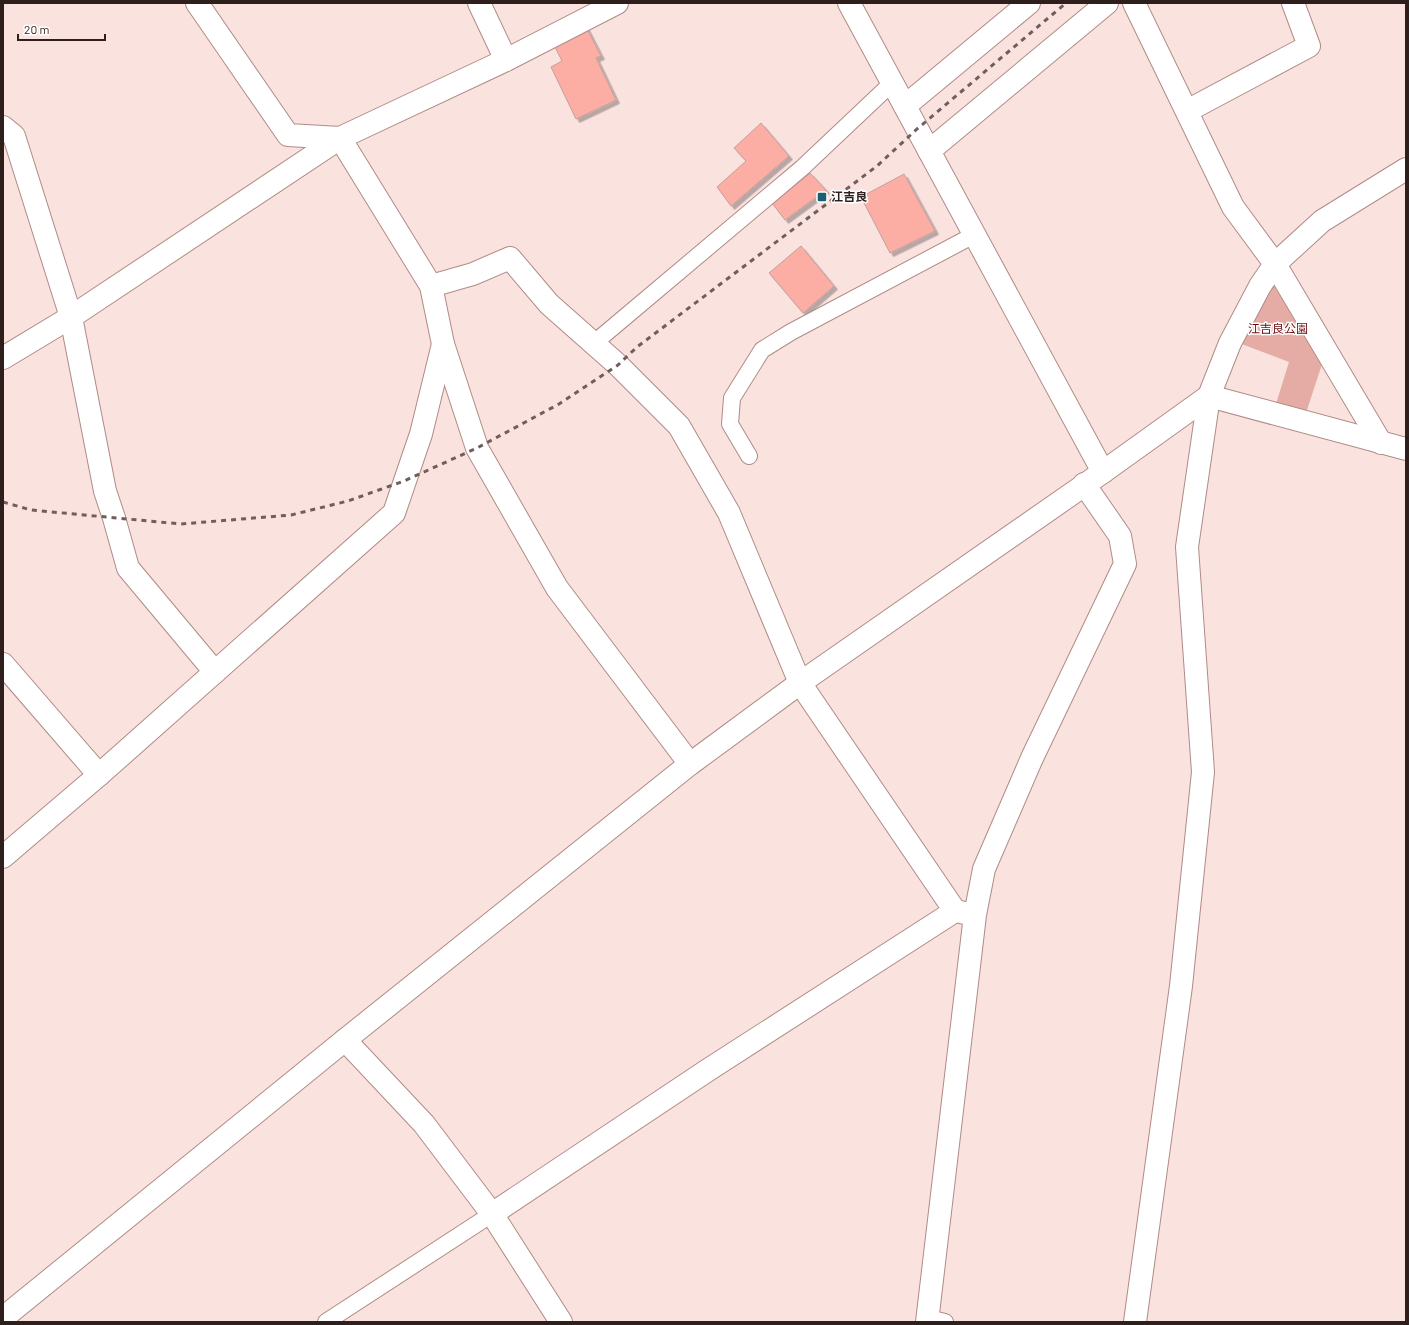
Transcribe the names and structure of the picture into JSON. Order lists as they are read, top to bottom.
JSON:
{
  "parks": ["江吉良公園"],
  "places": {
    "transit": ["江吉良"]
  },
  "scale_bar": "20 m"
}
